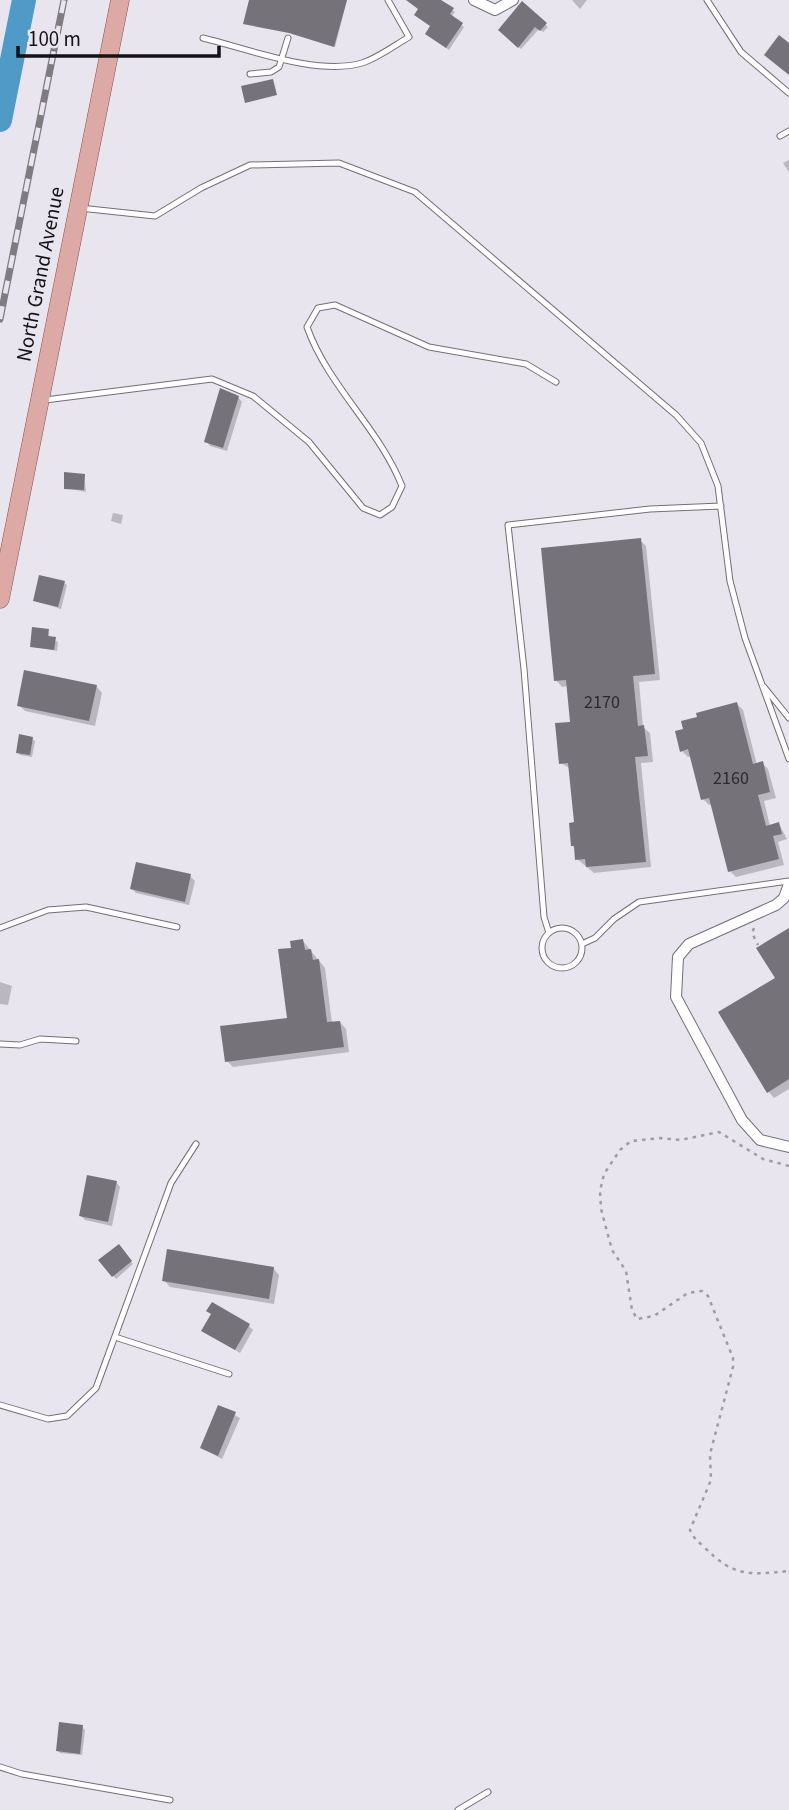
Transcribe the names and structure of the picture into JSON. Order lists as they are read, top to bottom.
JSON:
{
  "streets": {
    "main road": ["North Grand Avenue"]
  },
  "house_numbers": ["2170", "2160"],
  "scale_bar": "100 m"
}
